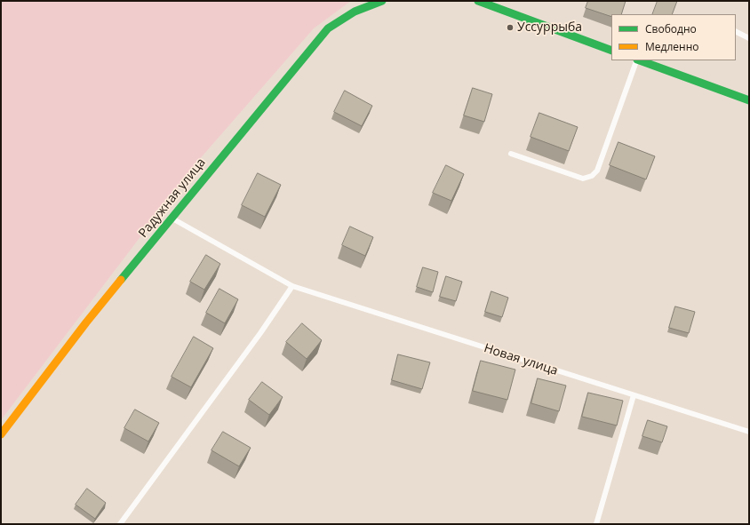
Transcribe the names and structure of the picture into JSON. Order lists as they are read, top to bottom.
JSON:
{
  "streets": {
    "main road": ["Радужная улица"],
    "lane": ["Новая улица"]
  },
  "crossings": [
    ["Радужная улица", "Новая улица"]
  ],
  "places": ["Уссуррыба"],
  "legend": ["Свободно", "Медленно"]
}
